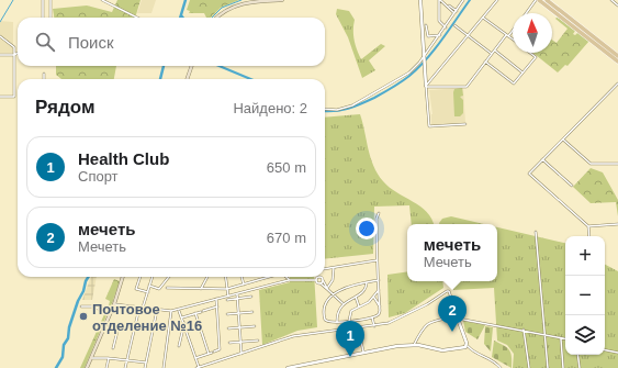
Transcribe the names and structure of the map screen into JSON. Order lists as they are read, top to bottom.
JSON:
{
  "places": ["Почтовое отделение №16"],
  "north": "top",
  "page": {
    "search": "Поиск",
    "heading": ["Рядом", "Найдено: 2"],
    "list": [
      {
        "mark": "1",
        "name": "Health Club",
        "note": "Спорт",
        "value": "650 m"
      },
      {
        "mark": "2",
        "name": "мечеть",
        "note": "Мечеть",
        "value": "670 m"
      }
    ],
    "popup": ["мечеть", "Мечеть"],
    "map_buttons": ["+", "−"],
    "pins": ["2", "1"]
  }
}
